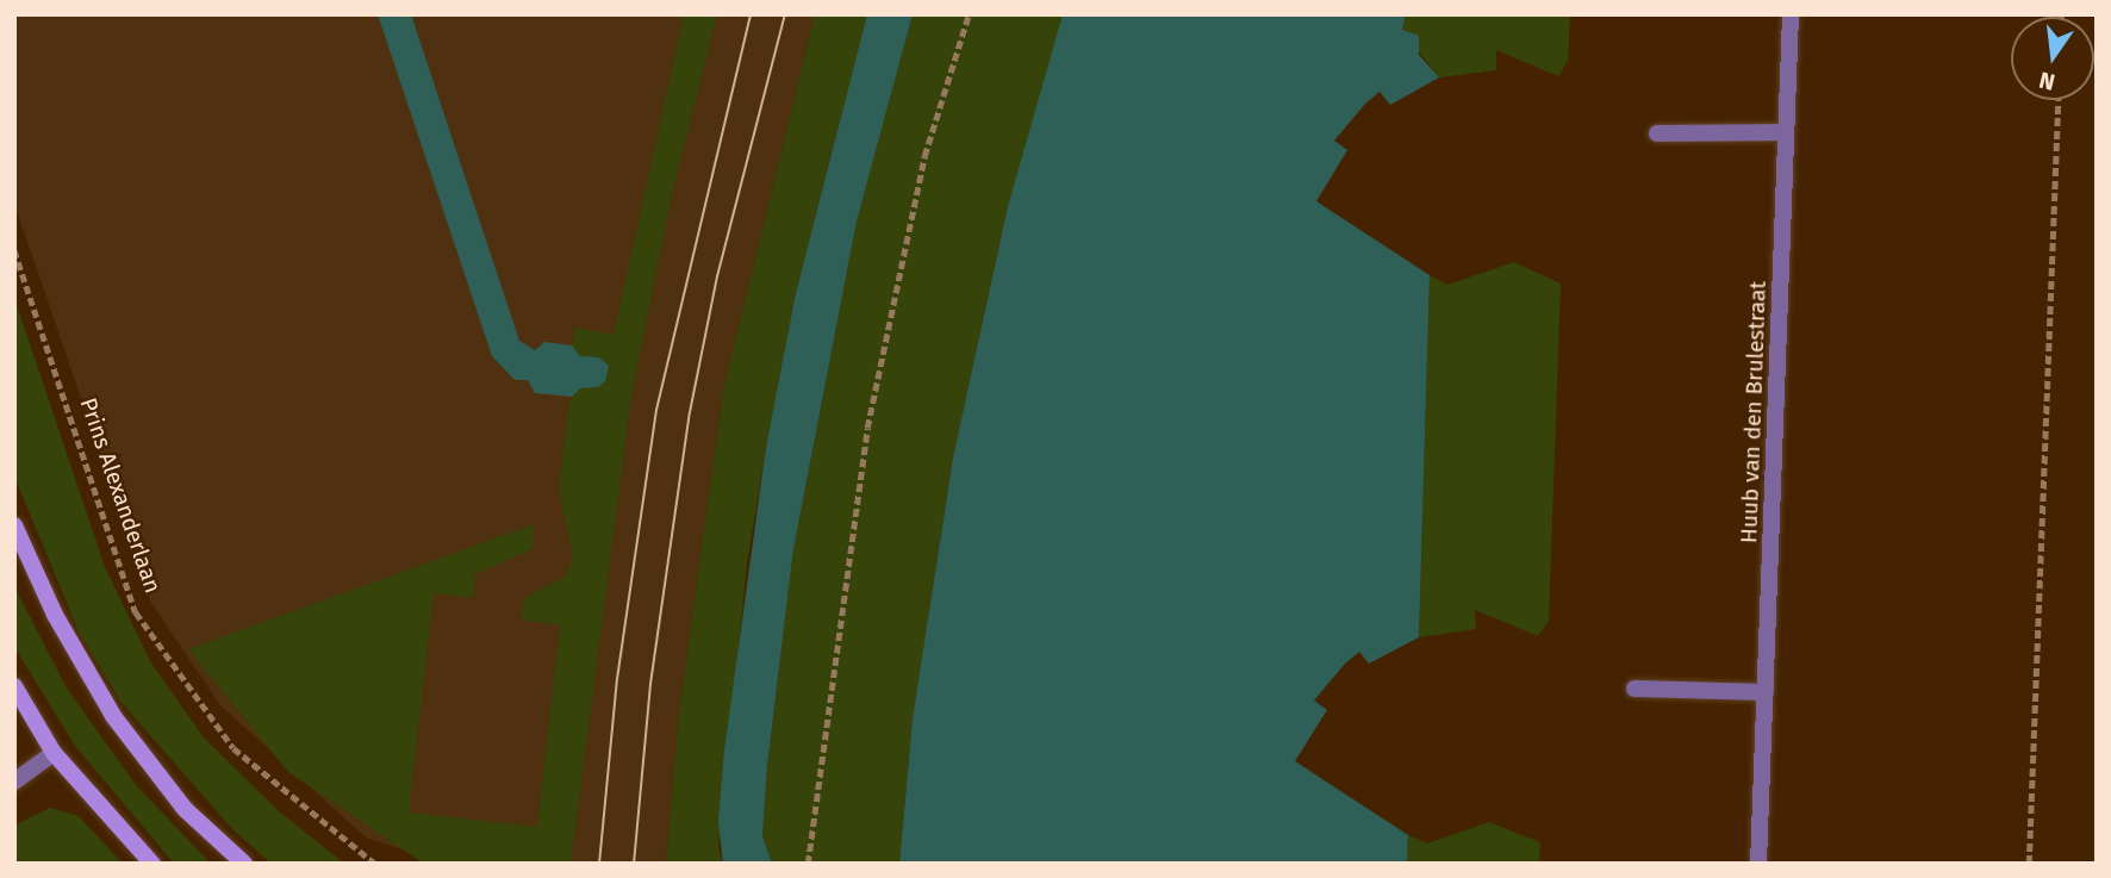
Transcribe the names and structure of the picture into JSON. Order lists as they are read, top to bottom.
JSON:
{
  "streets": {
    "street": ["Huub van den Brulestraat"],
    "path": ["Prins Alexanderlaan"]
  },
  "north": "bottom"
}
